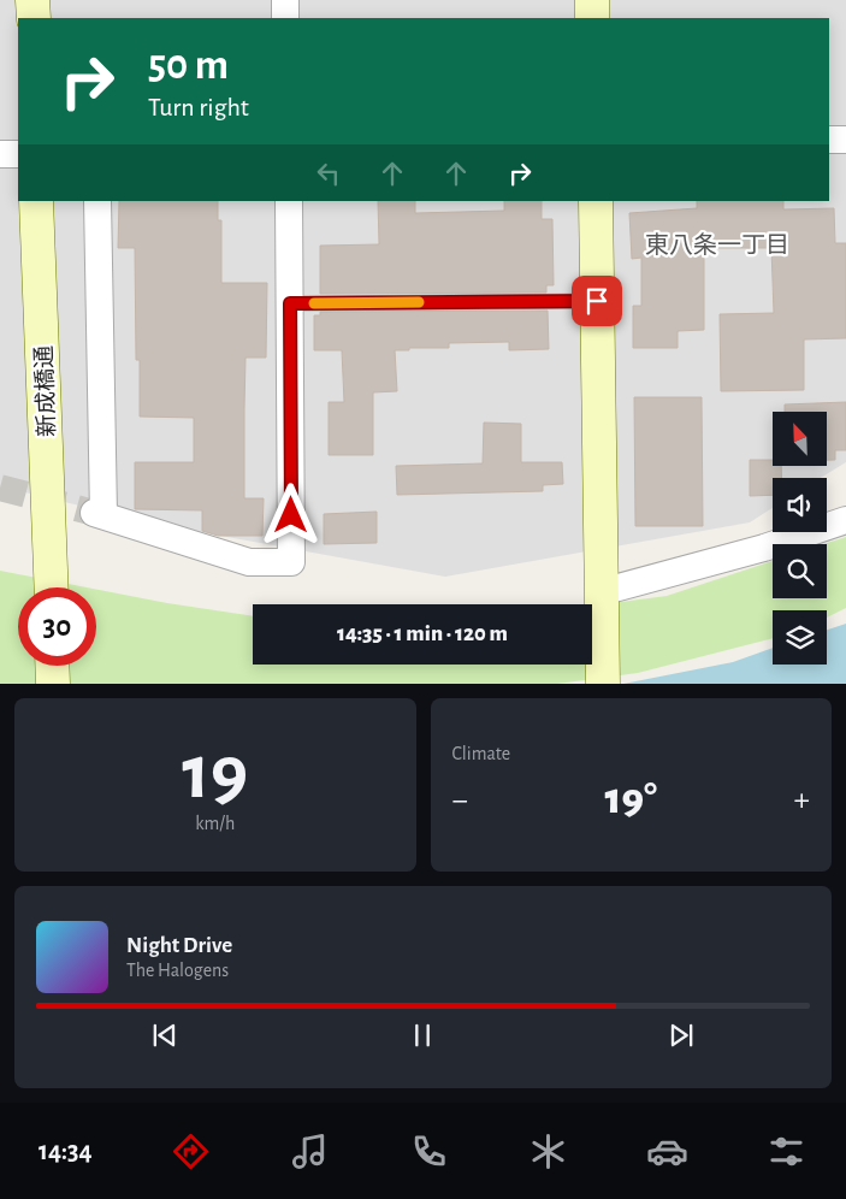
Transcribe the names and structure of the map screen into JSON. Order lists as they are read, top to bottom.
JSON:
{
  "streets": {
    "street": ["新成橋通"]
  },
  "districts": ["東八条一丁目"],
  "north": "top left",
  "page": {
    "turn": ["50 m", "Turn right"],
    "limit": "30",
    "trip": "14:35 · 1 min · 120 m",
    "tile": [
      ["19", "km/h"],
      "Climate"
    ],
    "heat": ["−", "19°", "+"],
    "song": ["Night Drive", "The Halogens"],
    "tabs": "14:34"
  }
}
